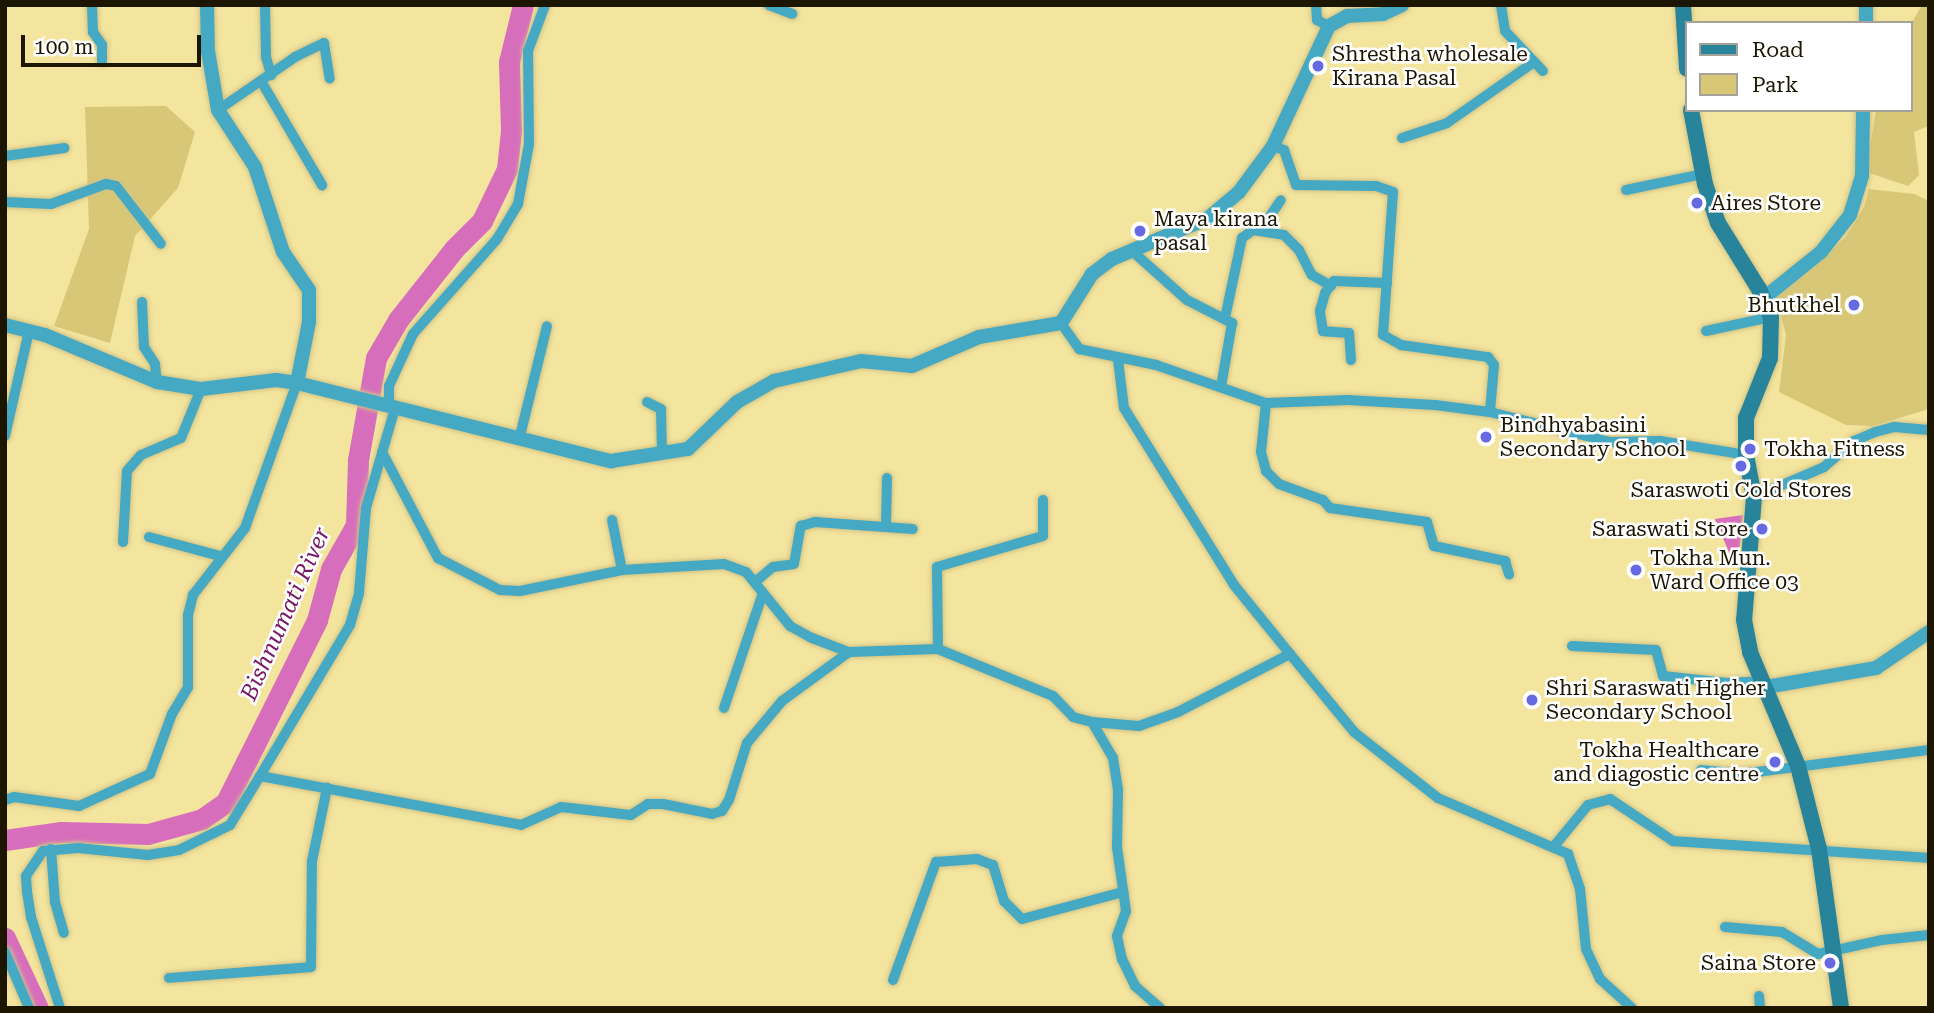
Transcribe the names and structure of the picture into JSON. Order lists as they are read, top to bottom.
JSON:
{
  "water": ["Bishnumati River"],
  "places": [
    "Shrestha wholesale Kirana Pasal",
    "Aires Store",
    "Maya kirana pasal",
    "Bhutkhel",
    "Bindhyabasini Secondary School",
    "Tokha Fitness",
    "Saraswoti Cold Stores",
    "Saraswati Store",
    "Tokha Mun. Ward Office 03",
    "Shri Saraswati Higher Secondary School",
    "Tokha Healthcare and diagostic centre",
    "Saina Store"
  ],
  "legend": ["Road", "Park"],
  "scale_bar": "100 m"
}
